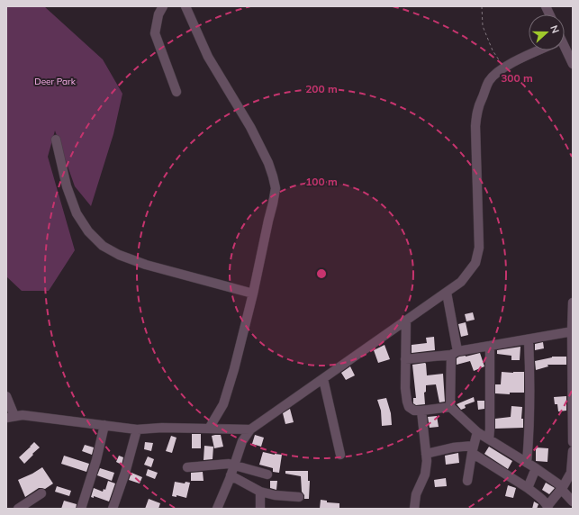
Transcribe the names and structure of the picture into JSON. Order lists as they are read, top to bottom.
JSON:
{
  "parks": ["Deer Park"],
  "north": "right",
  "rings": ["300 m", "200 m", "100 m"]
}
